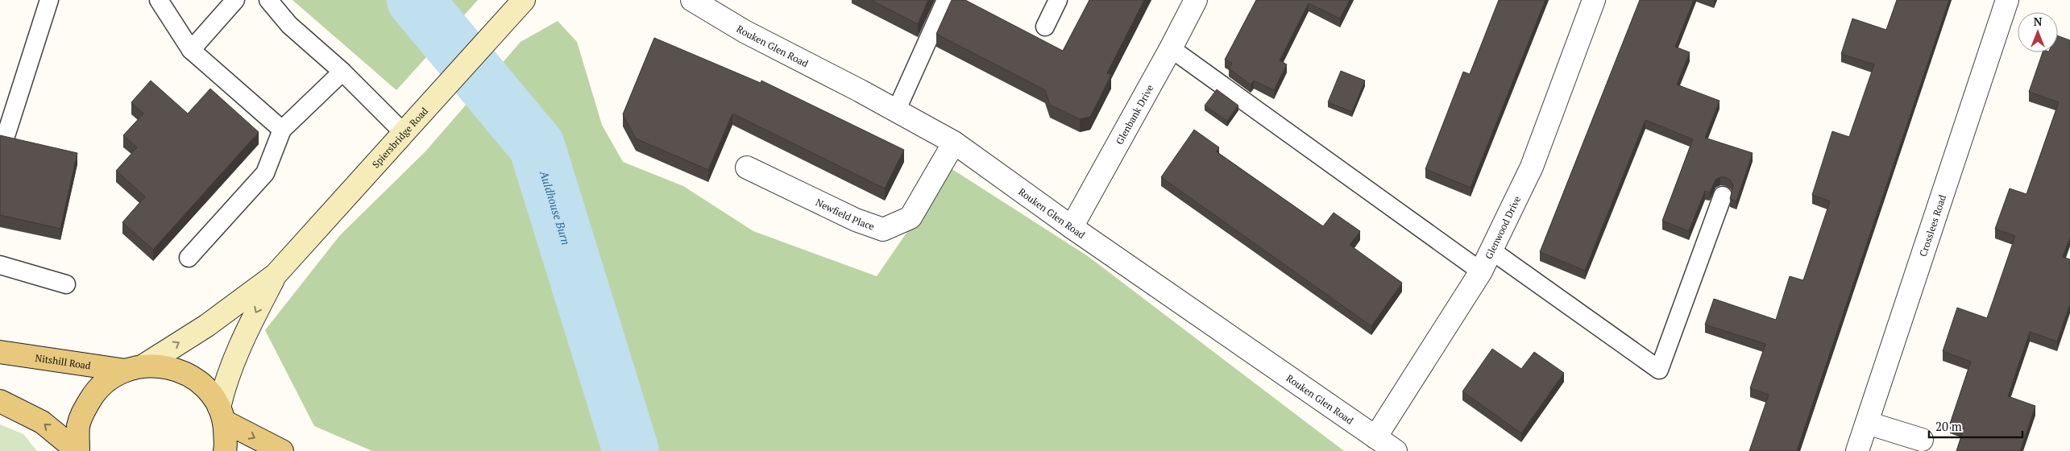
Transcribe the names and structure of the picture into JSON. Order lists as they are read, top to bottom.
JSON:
{
  "streets": {
    "main road": ["Spiersbridge Road", "Nitshill Road"],
    "street": [
      "Rouken Glen Road",
      "Glenbank Drive",
      "Newfield Place",
      "Crosslees Road",
      "Glenwood Drive"
    ]
  },
  "crossings": [
    ["Rouken Glen Road", "Glenbank Drive"],
    ["Rouken Glen Road", "Newfield Place"],
    ["Rouken Glen Road", "Glenwood Drive"],
    ["Spiersbridge Road", "Nitshill Road"]
  ],
  "water": ["Auldhouse Burn"],
  "scale_bar": "20 m",
  "north": "top"
}
